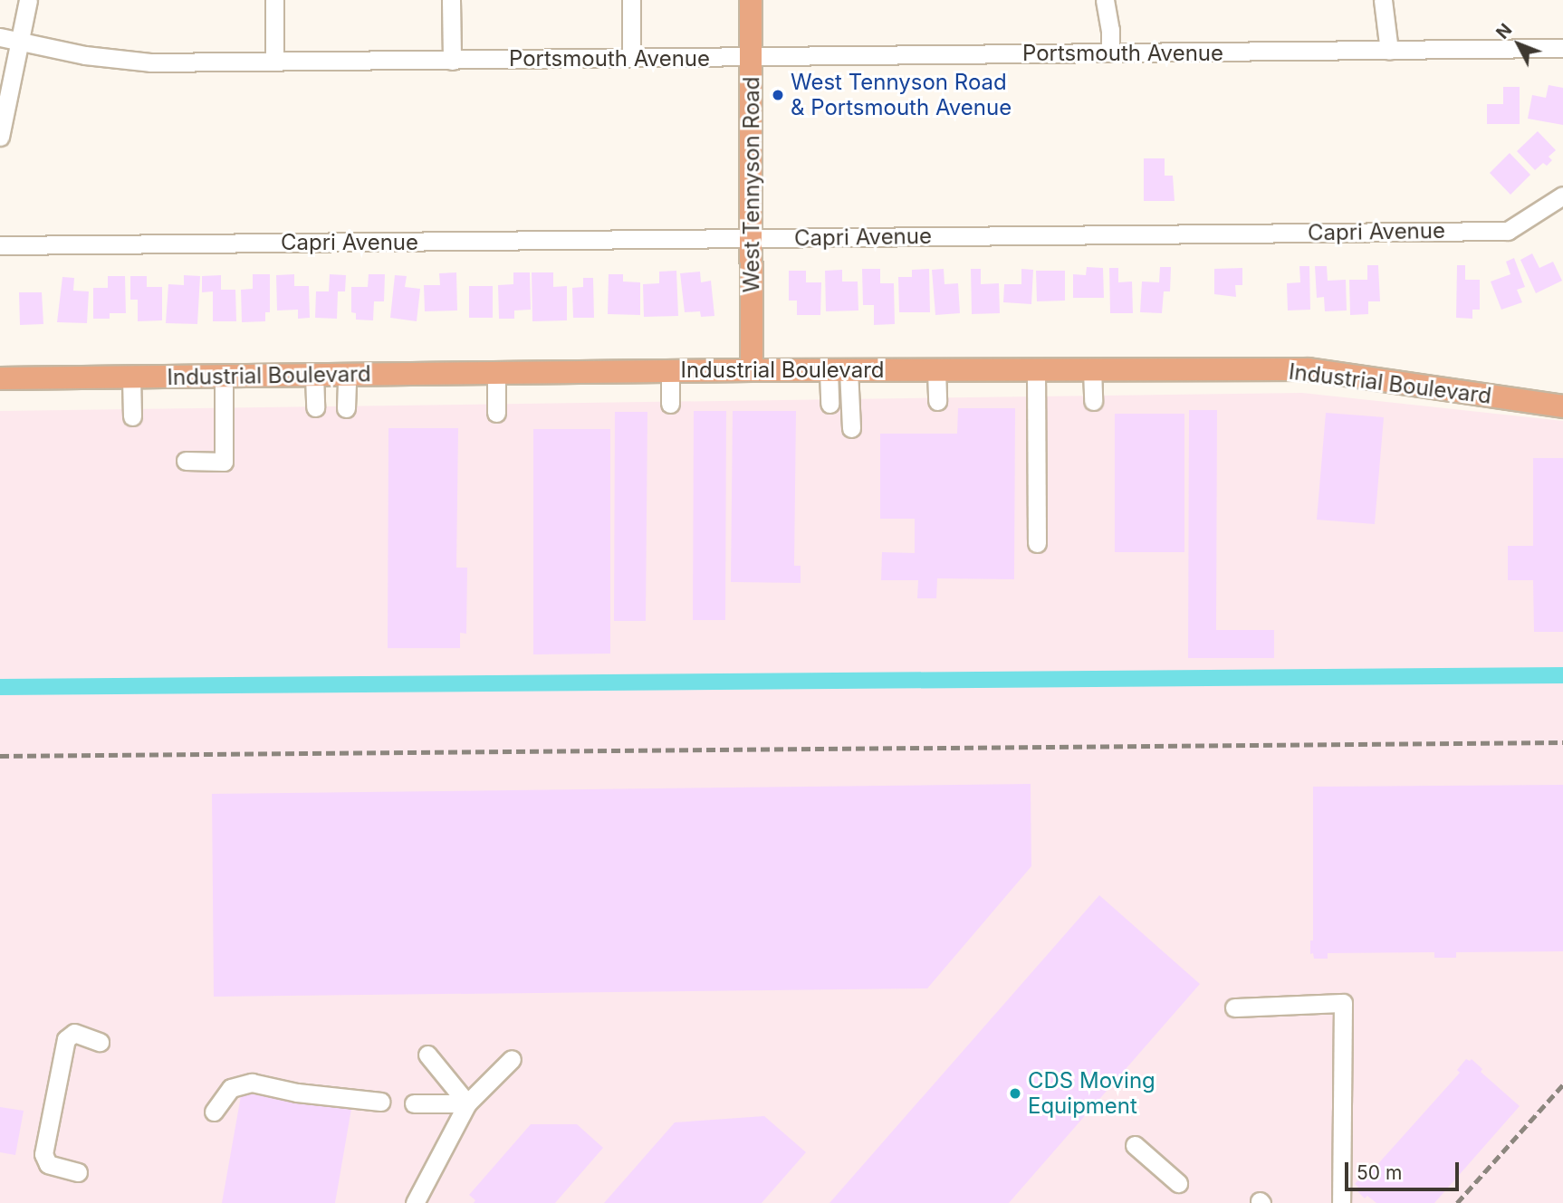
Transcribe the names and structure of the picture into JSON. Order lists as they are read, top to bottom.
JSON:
{
  "streets": {
    "main road": ["West Tennyson Road", "Industrial Boulevard"],
    "street": ["Portsmouth Avenue", "Capri Avenue"]
  },
  "crossings": [
    ["Portsmouth Avenue", "West Tennyson Road"],
    ["West Tennyson Road", "Capri Avenue"],
    ["West Tennyson Road", "Industrial Boulevard"]
  ],
  "places": ["West Tennyson Road & Portsmouth Avenue", "CDS Moving Equipment"],
  "scale_bar": "50 m",
  "north": "top left"
}
